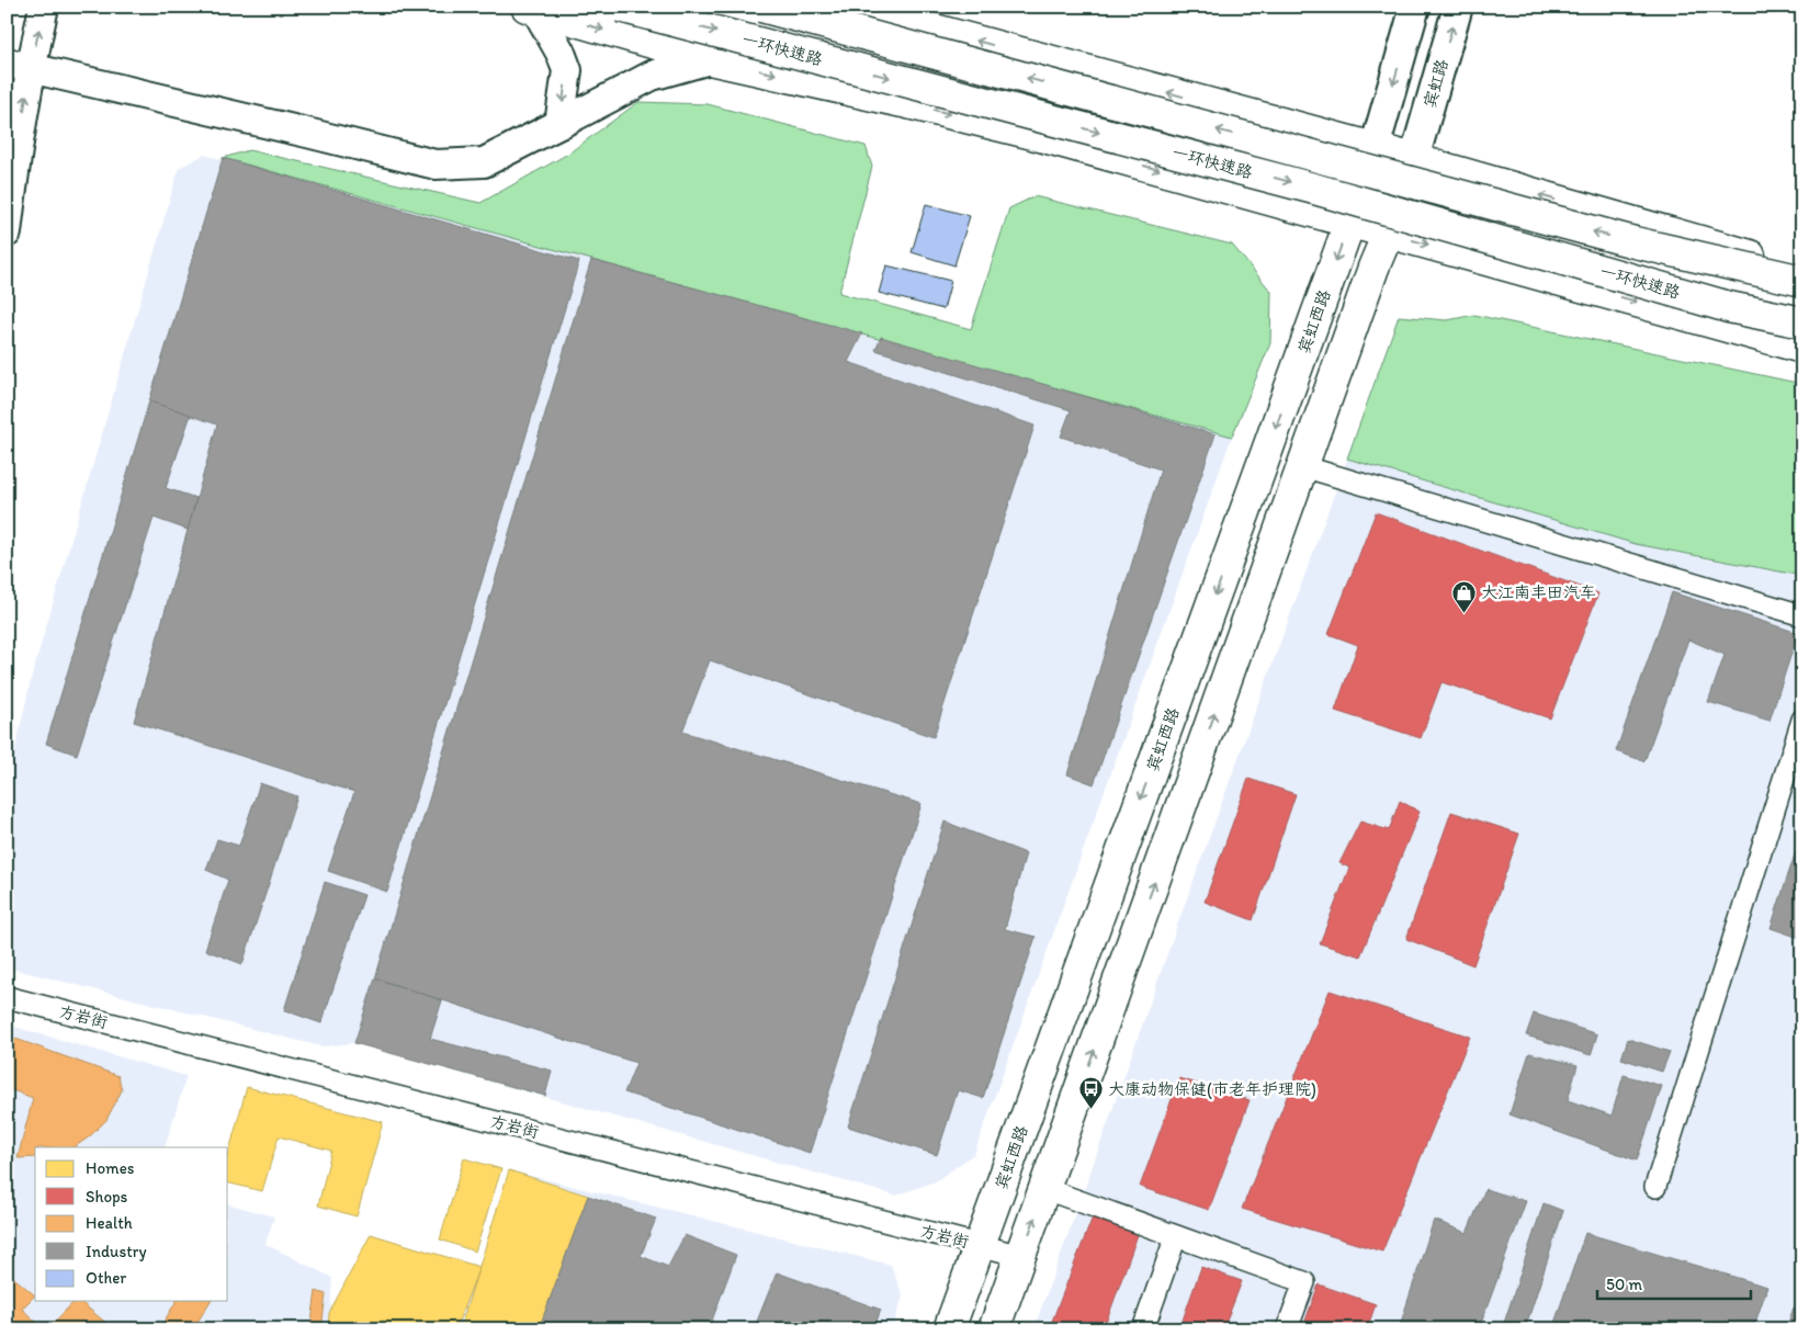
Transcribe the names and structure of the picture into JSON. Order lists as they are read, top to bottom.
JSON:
{
  "streets": {
    "main road": ["一环快速路", "宾虹路", "宾虹西路"],
    "street": ["方岩街"]
  },
  "crossings": [
    ["宾虹西路", "方岩街"]
  ],
  "places": {
    "shop": ["大江南丰田汽车"],
    "bus stop": ["大康动物保健(市老年护理院)"]
  },
  "legend": [
    "Homes",
    "Shops",
    "Health",
    "Industry",
    "Other"
  ],
  "scale_bar": "50 m"
}
